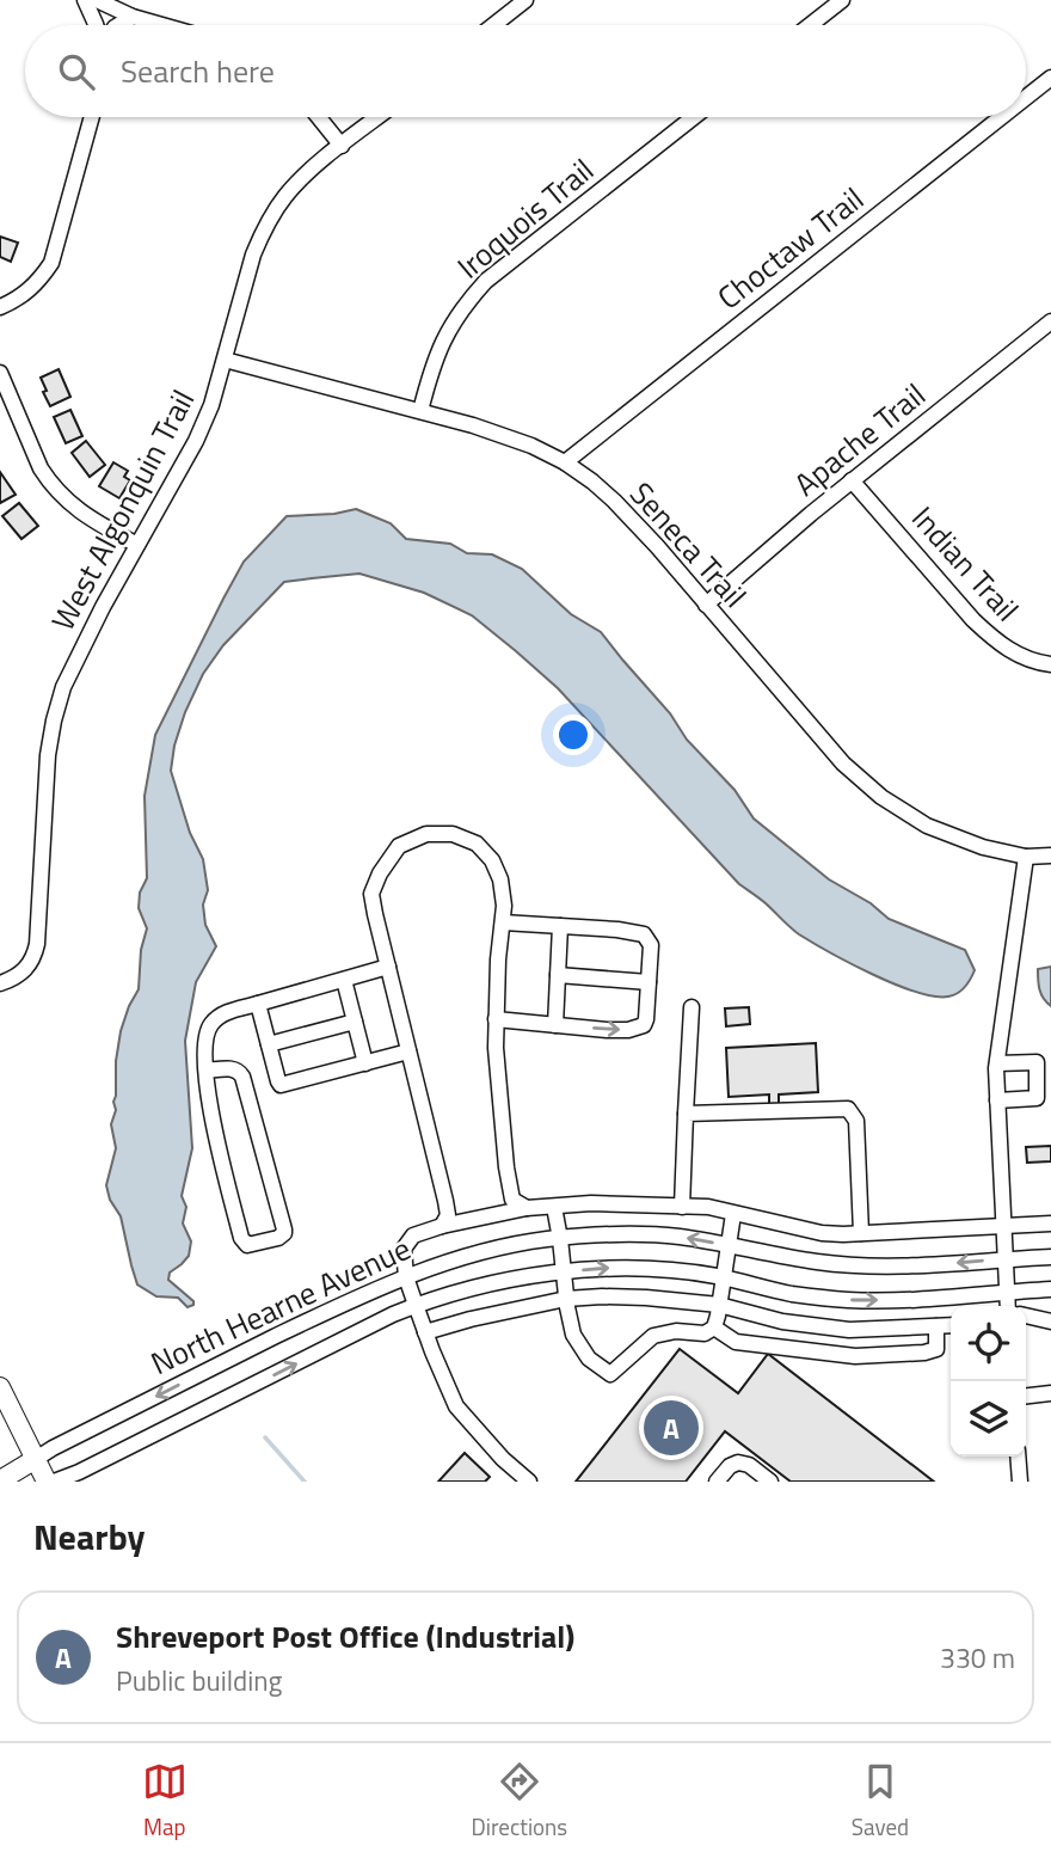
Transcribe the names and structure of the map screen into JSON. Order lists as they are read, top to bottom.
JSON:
{
  "streets": {
    "main road": ["North Hearne Avenue"],
    "street": [
      "Iroquois Trail",
      "Choctaw Trail",
      "Apache Trail",
      "West Algonquin Trail",
      "Seneca Trail",
      "Indian Trail"
    ]
  },
  "crossings": [
    ["Iroquois Trail", "Seneca Trail"],
    ["Choctaw Trail", "Seneca Trail"],
    ["Apache Trail", "Seneca Trail"],
    ["Apache Trail", "Indian Trail"],
    ["West Algonquin Trail", "Seneca Trail"]
  ],
  "page": {
    "search": "Search here",
    "pins": "A",
    "heading": "Nearby",
    "list": [
      {
        "mark": "A",
        "name": "Shreveport Post Office (Industrial)",
        "note": "Public building",
        "value": "330 m"
      }
    ],
    "nav": ["Map", "Directions", "Saved"]
  }
}
